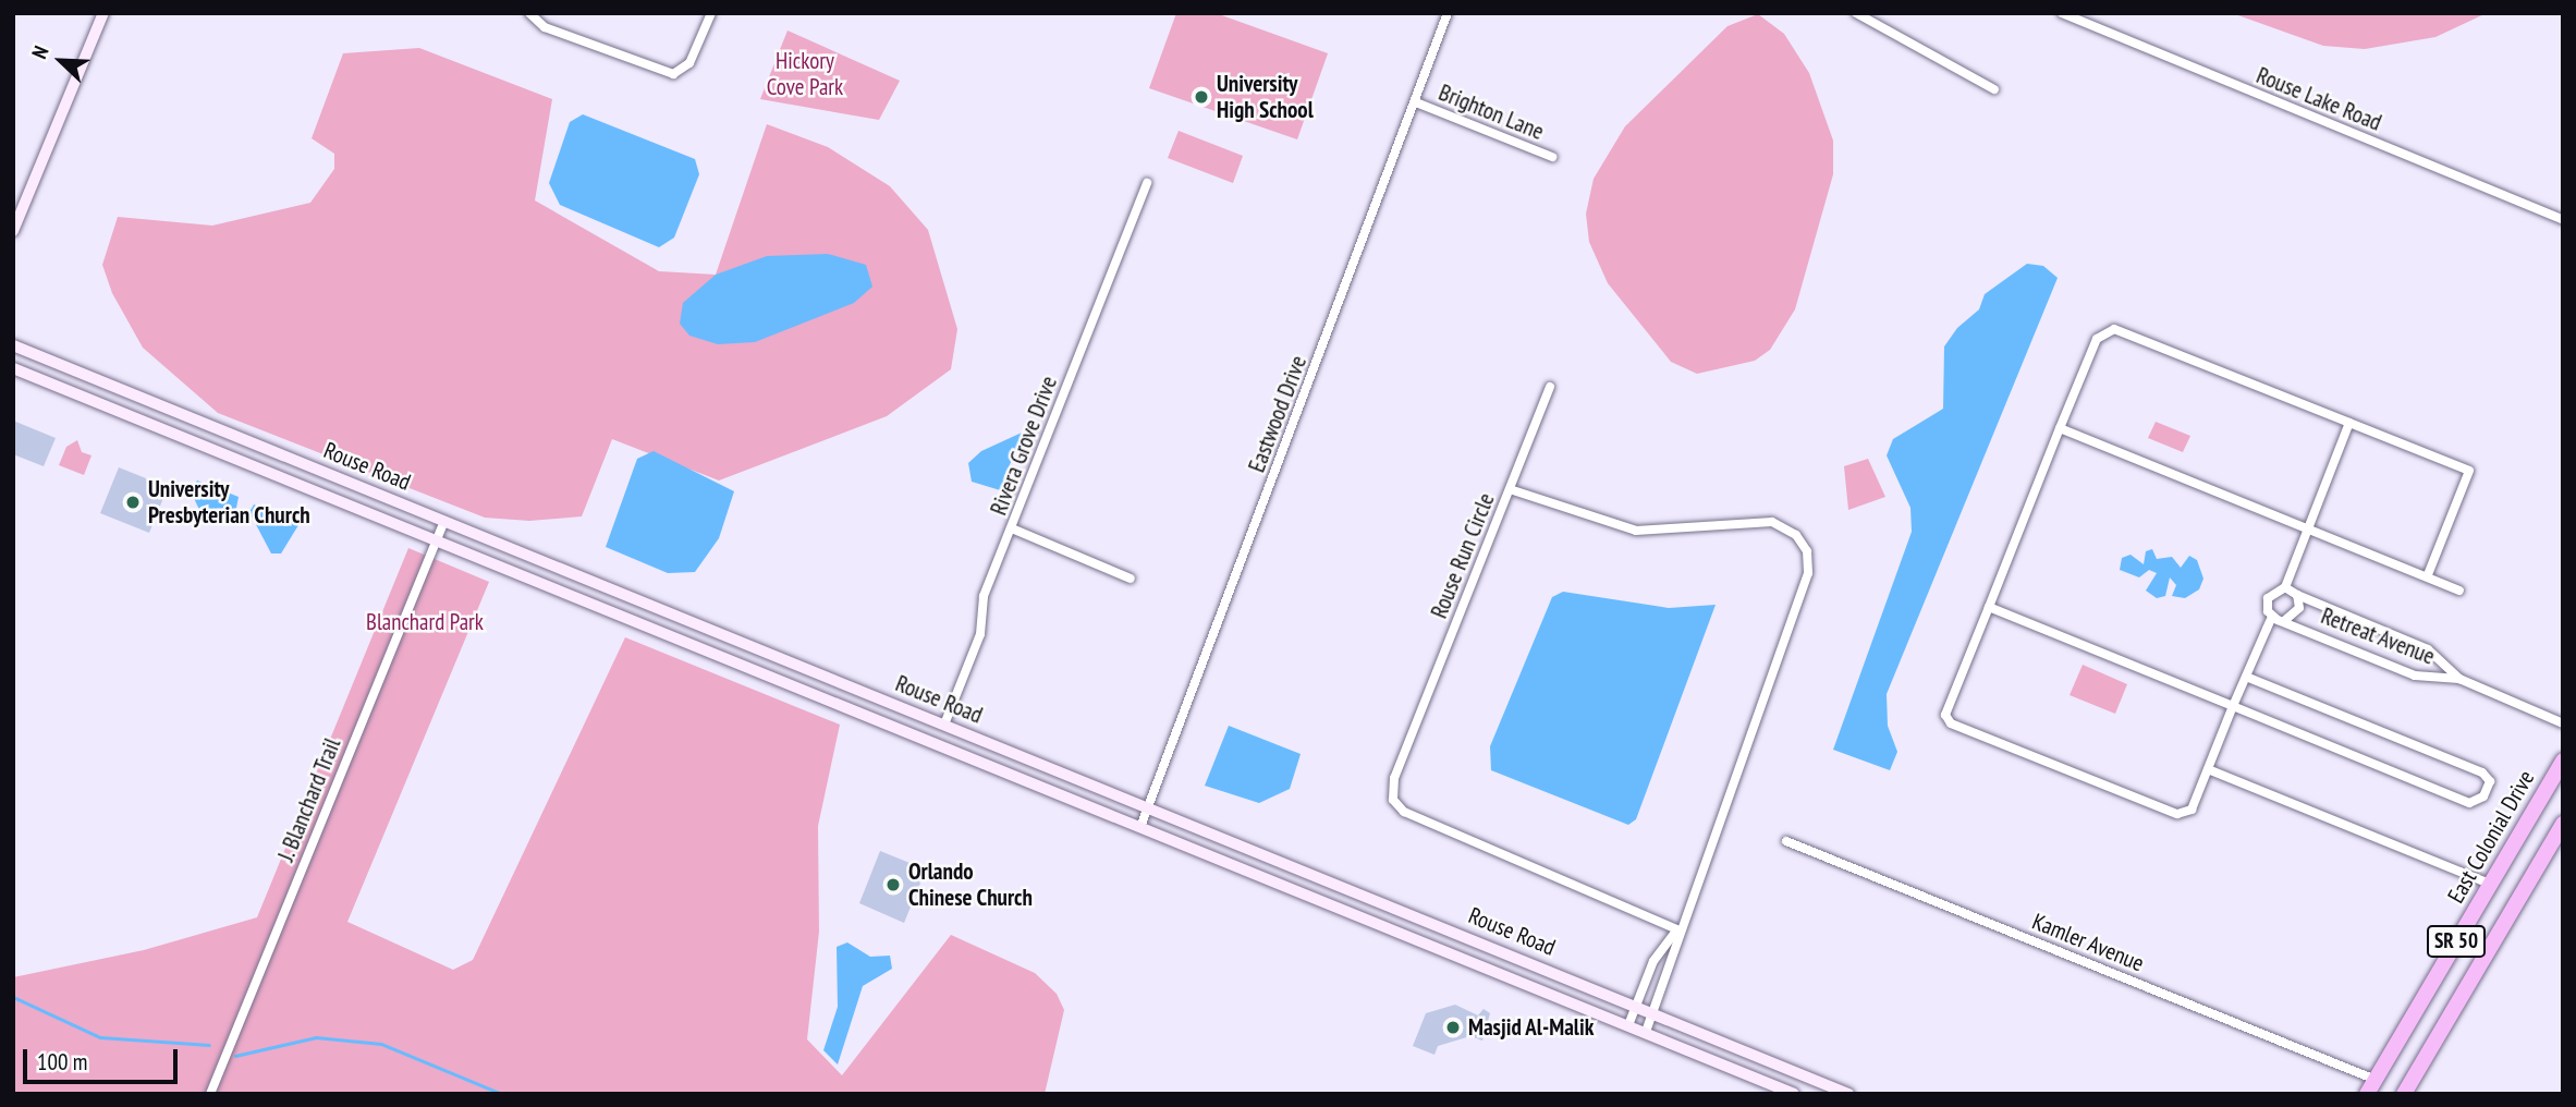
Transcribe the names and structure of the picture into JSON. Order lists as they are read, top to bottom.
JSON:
{
  "streets": {
    "highway": ["East Colonial Drive", "SR 50"],
    "street": [
      "Rouse Lake Road",
      "Brighton Lane",
      "Eastwood Drive",
      "Rivera Grove Drive",
      "Rouse Road",
      "Rouse Run Circle",
      "Retreat Avenue",
      "J. Blanchard Trail",
      "Kamler Avenue"
    ]
  },
  "crossings": [
    ["Brighton Lane", "Eastwood Drive"],
    ["Eastwood Drive", "Rouse Road"],
    ["Rivera Grove Drive", "Rouse Road"],
    ["Rouse Road", "Rouse Run Circle"],
    ["Rouse Road", "J. Blanchard Trail"],
    ["East Colonial Drive", "Kamler Avenue"]
  ],
  "parks": ["Hickory Cove Park", "Blanchard Park"],
  "places": [
    "University High School",
    "University Presbyterian Church",
    "Orlando Chinese Church",
    "Masjid Al-Malik"
  ],
  "scale_bar": "100 m",
  "north": "top left"
}
